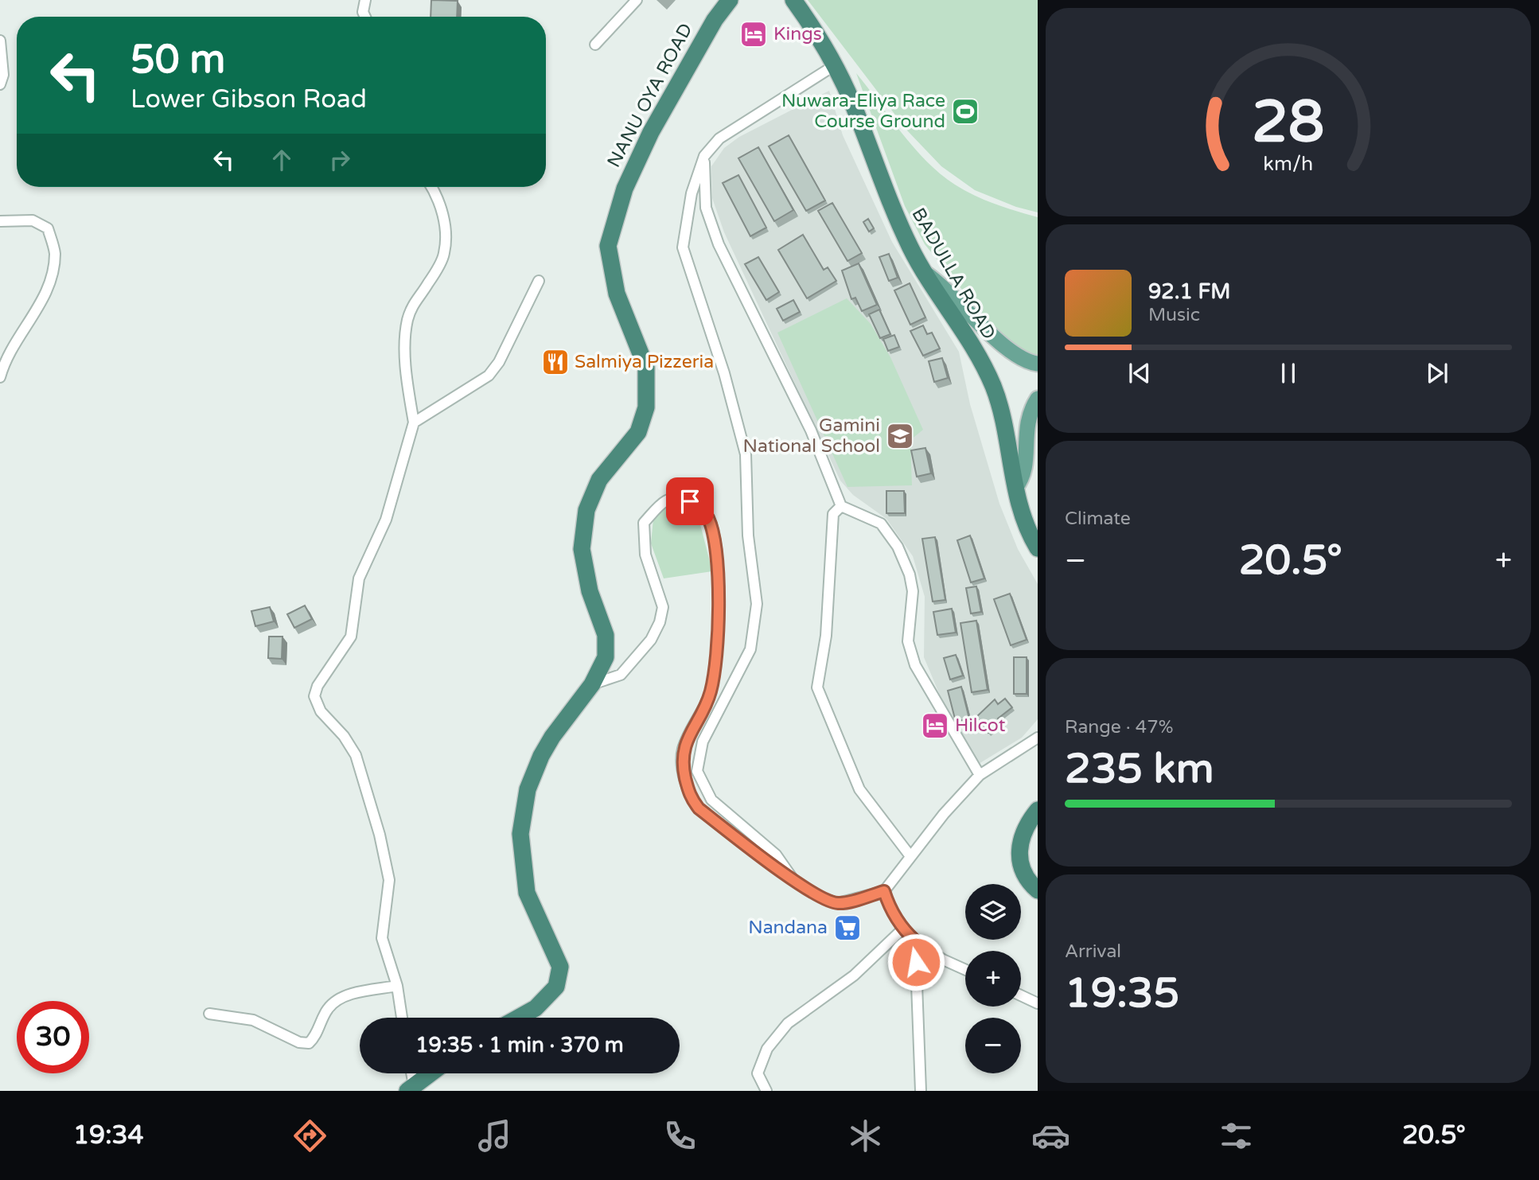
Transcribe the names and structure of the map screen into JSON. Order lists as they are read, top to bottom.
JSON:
{
  "streets": {
    "highway": ["NANU OYA ROAD", "BADULLA ROAD"]
  },
  "places": {
    "hotel": ["Kings", "Hilcot"],
    "sports": ["Nuwara-Eliya Race Course Ground"],
    "restaurant": ["Salmiya Pizzeria"],
    "school or university": ["Gamini National School"],
    "supermarket": ["Nandana"]
  },
  "page": {
    "turn": ["50 m", "Lower Gibson Road"],
    "song": ["92.1 FM", "Music"],
    "tile": [
      "Climate",
      ["Range · 47%", "235 km"],
      ["Arrival", "19:35"]
    ],
    "heat": ["−", "20.5°", "+"],
    "map_buttons": ["+", "−"],
    "limit": "30",
    "trip": "19:35 · 1 min · 370 m",
    "tabs": ["19:34", "20.5°"],
    "gauge": ["28", "km/h"]
  }
}
